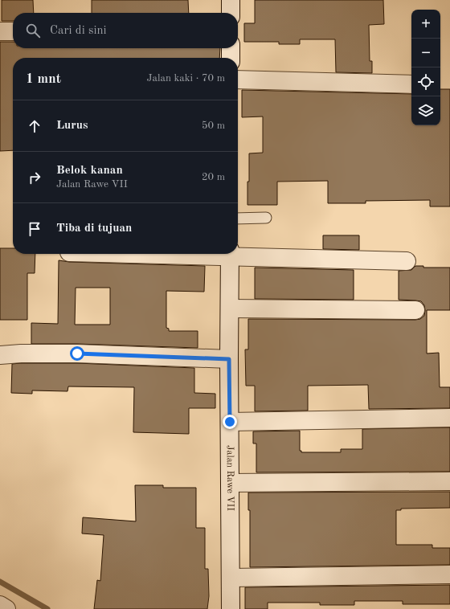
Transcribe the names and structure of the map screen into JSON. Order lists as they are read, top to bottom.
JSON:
{
  "streets": {
    "street": ["Jalan Rawe VII"]
  },
  "page": {
    "map_buttons": ["+", "−"],
    "search": "Cari di sini",
    "heading": ["1 mnt", "Jalan kaki · 70 m"],
    "list": [
      ["Lurus", "50 m"],
      ["Belok kanan", "Jalan Rawe VII", "20 m"],
      "Tiba di tujuan"
    ]
  }
}
